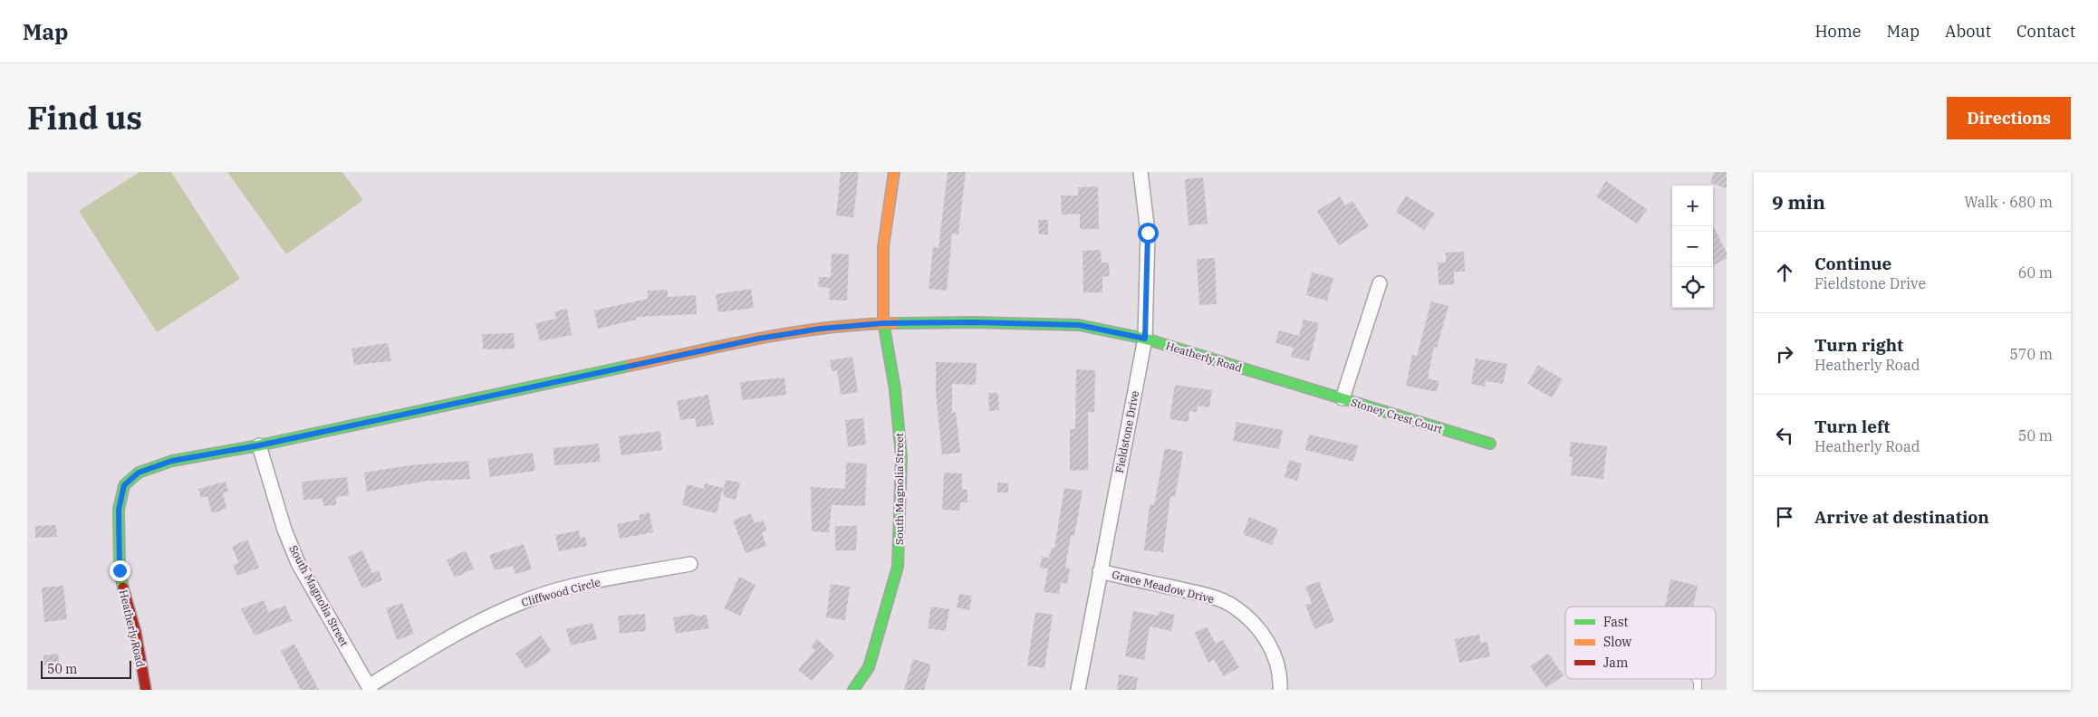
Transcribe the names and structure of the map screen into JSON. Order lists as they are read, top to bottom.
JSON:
{
  "streets": {
    "street": [
      "Heatherly Road",
      "Stoney Crest Court",
      "Fieldstone Drive",
      "South Magnolia Street",
      "Grace Meadow Drive",
      "Cliffwood Circle"
    ]
  },
  "crossings": [
    ["Heatherly Road", "Stoney Crest Court"],
    ["Heatherly Road", "Fieldstone Drive"],
    ["Heatherly Road", "South Magnolia Street"],
    ["Fieldstone Drive", "Grace Meadow Drive"],
    ["South Magnolia Street", "Cliffwood Circle"]
  ],
  "legend": ["Fast", "Slow", "Jam"],
  "scale_bar": "50 m",
  "page": {
    "header": "Map",
    "nav": [
      "Home",
      "Map",
      "About",
      "Contact"
    ],
    "title": "Find us",
    "buttons": "Directions",
    "heading": ["9 min", "Walk · 680 m"],
    "map_buttons": ["+", "−"],
    "list": [
      ["Continue", "Fieldstone Drive", "60 m"],
      ["Turn right", "Heatherly Road", "570 m"],
      ["Turn left", "Heatherly Road", "50 m"],
      "Arrive at destination"
    ],
    "scale": "50 m"
  }
}
